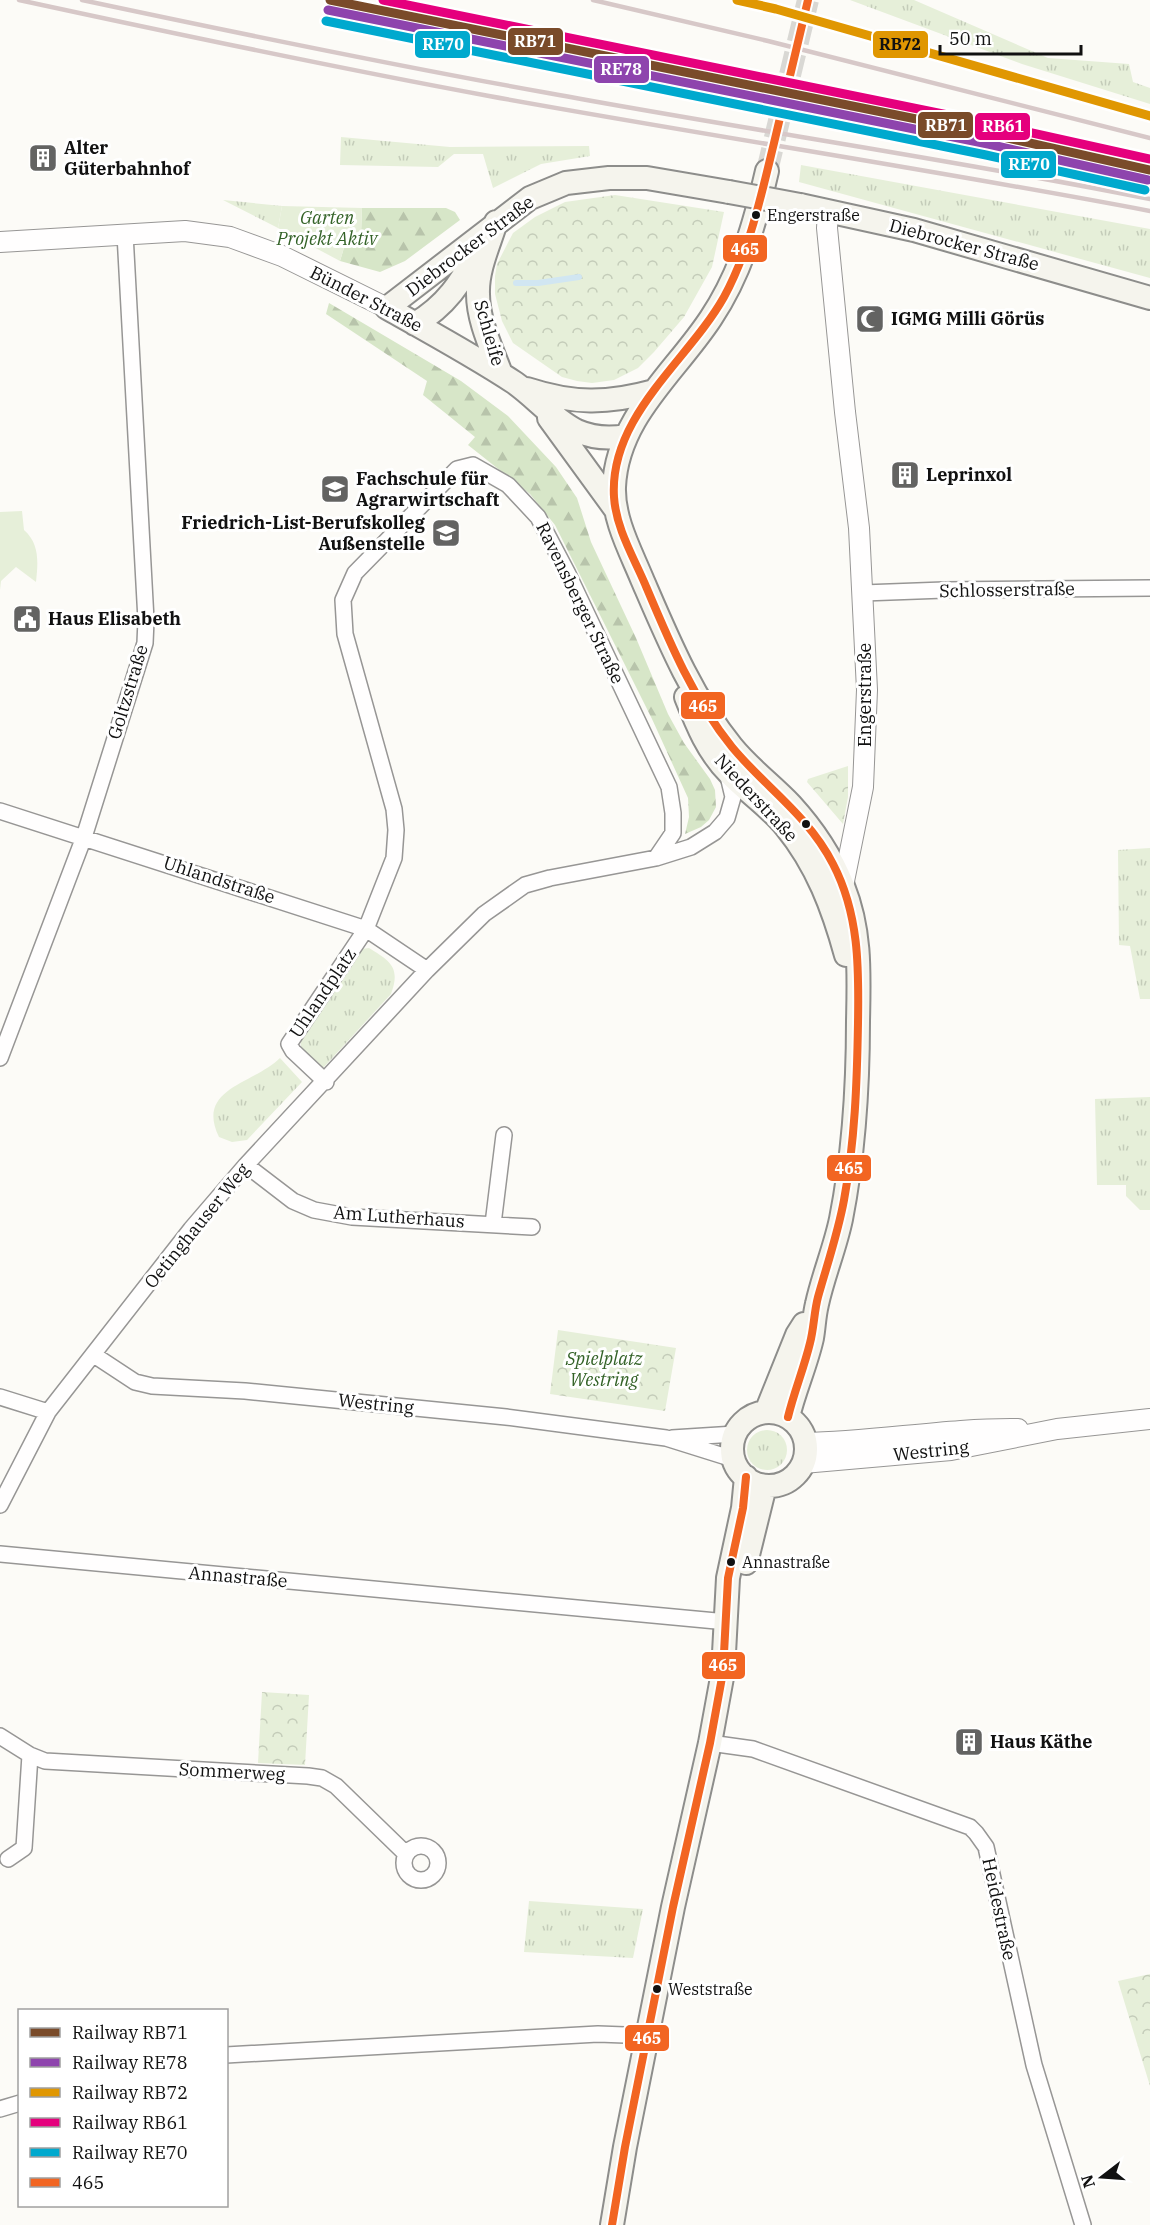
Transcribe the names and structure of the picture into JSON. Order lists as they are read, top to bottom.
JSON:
{
  "streets": {
    "main road": [
      "Diebrocker Straße",
      "Bünder Straße",
      "Schleife",
      "Engerstraße",
      "Niederstraße"
    ],
    "street": [
      "Schlosserstraße",
      "Ravensberger Straße",
      "Goltzstraße",
      "Uhlandstraße",
      "Uhlandplatz",
      "Am Lutherhaus",
      "Oetinghauser Weg",
      "Westring",
      "Annastraße",
      "Sommerweg",
      "Heidestraße"
    ]
  },
  "crossings": [
    ["Diebrocker Straße", "Bünder Straße"],
    ["Diebrocker Straße", "Schleife"],
    ["Diebrocker Straße", "Engerstraße"],
    ["Bünder Straße", "Schleife"],
    ["Bünder Straße", "Goltzstraße"],
    ["Bünder Straße", "Niederstraße"],
    ["Schleife", "Niederstraße"],
    ["Schlosserstraße", "Engerstraße"],
    ["Ravensberger Straße", "Uhlandstraße"],
    ["Ravensberger Straße", "Uhlandplatz"],
    ["Ravensberger Straße", "Oetinghauser Weg"],
    ["Goltzstraße", "Uhlandstraße"],
    ["Engerstraße", "Niederstraße"],
    ["Engerstraße", "Westring"],
    ["Niederstraße", "Oetinghauser Weg"],
    ["Uhlandstraße", "Uhlandplatz"],
    ["Uhlandstraße", "Oetinghauser Weg"],
    ["Uhlandplatz", "Oetinghauser Weg"],
    ["Am Lutherhaus", "Oetinghauser Weg"],
    ["Oetinghauser Weg", "Westring"]
  ],
  "parks": ["Garten Projekt Aktiv", "Spielplatz Westring"],
  "places": {
    "building": ["Alter Güterbahnhof", "Leprinxol", "Haus Käthe"],
    "other": ["Engerstraße", "Annastraße", "Weststraße"],
    "mosque": ["IGMG Milli Görüs"],
    "school or university": ["Fachschule für Agrarwirtschaft", "Friedrich-List-Berufskolleg Außenstelle"],
    "public building": ["Haus Elisabeth"]
  },
  "lines": [
    "rail line RB71",
    "rail line RB72",
    "rail line RB61",
    "transit line 465",
    "rail line RE78",
    "rail line RE70"
  ],
  "legend": [
    "Railway RB71",
    "Railway RE78",
    "Railway RB72",
    "Railway RB61",
    "Railway RE70",
    "465"
  ],
  "scale_bar": "50 m",
  "north": "left"
}
